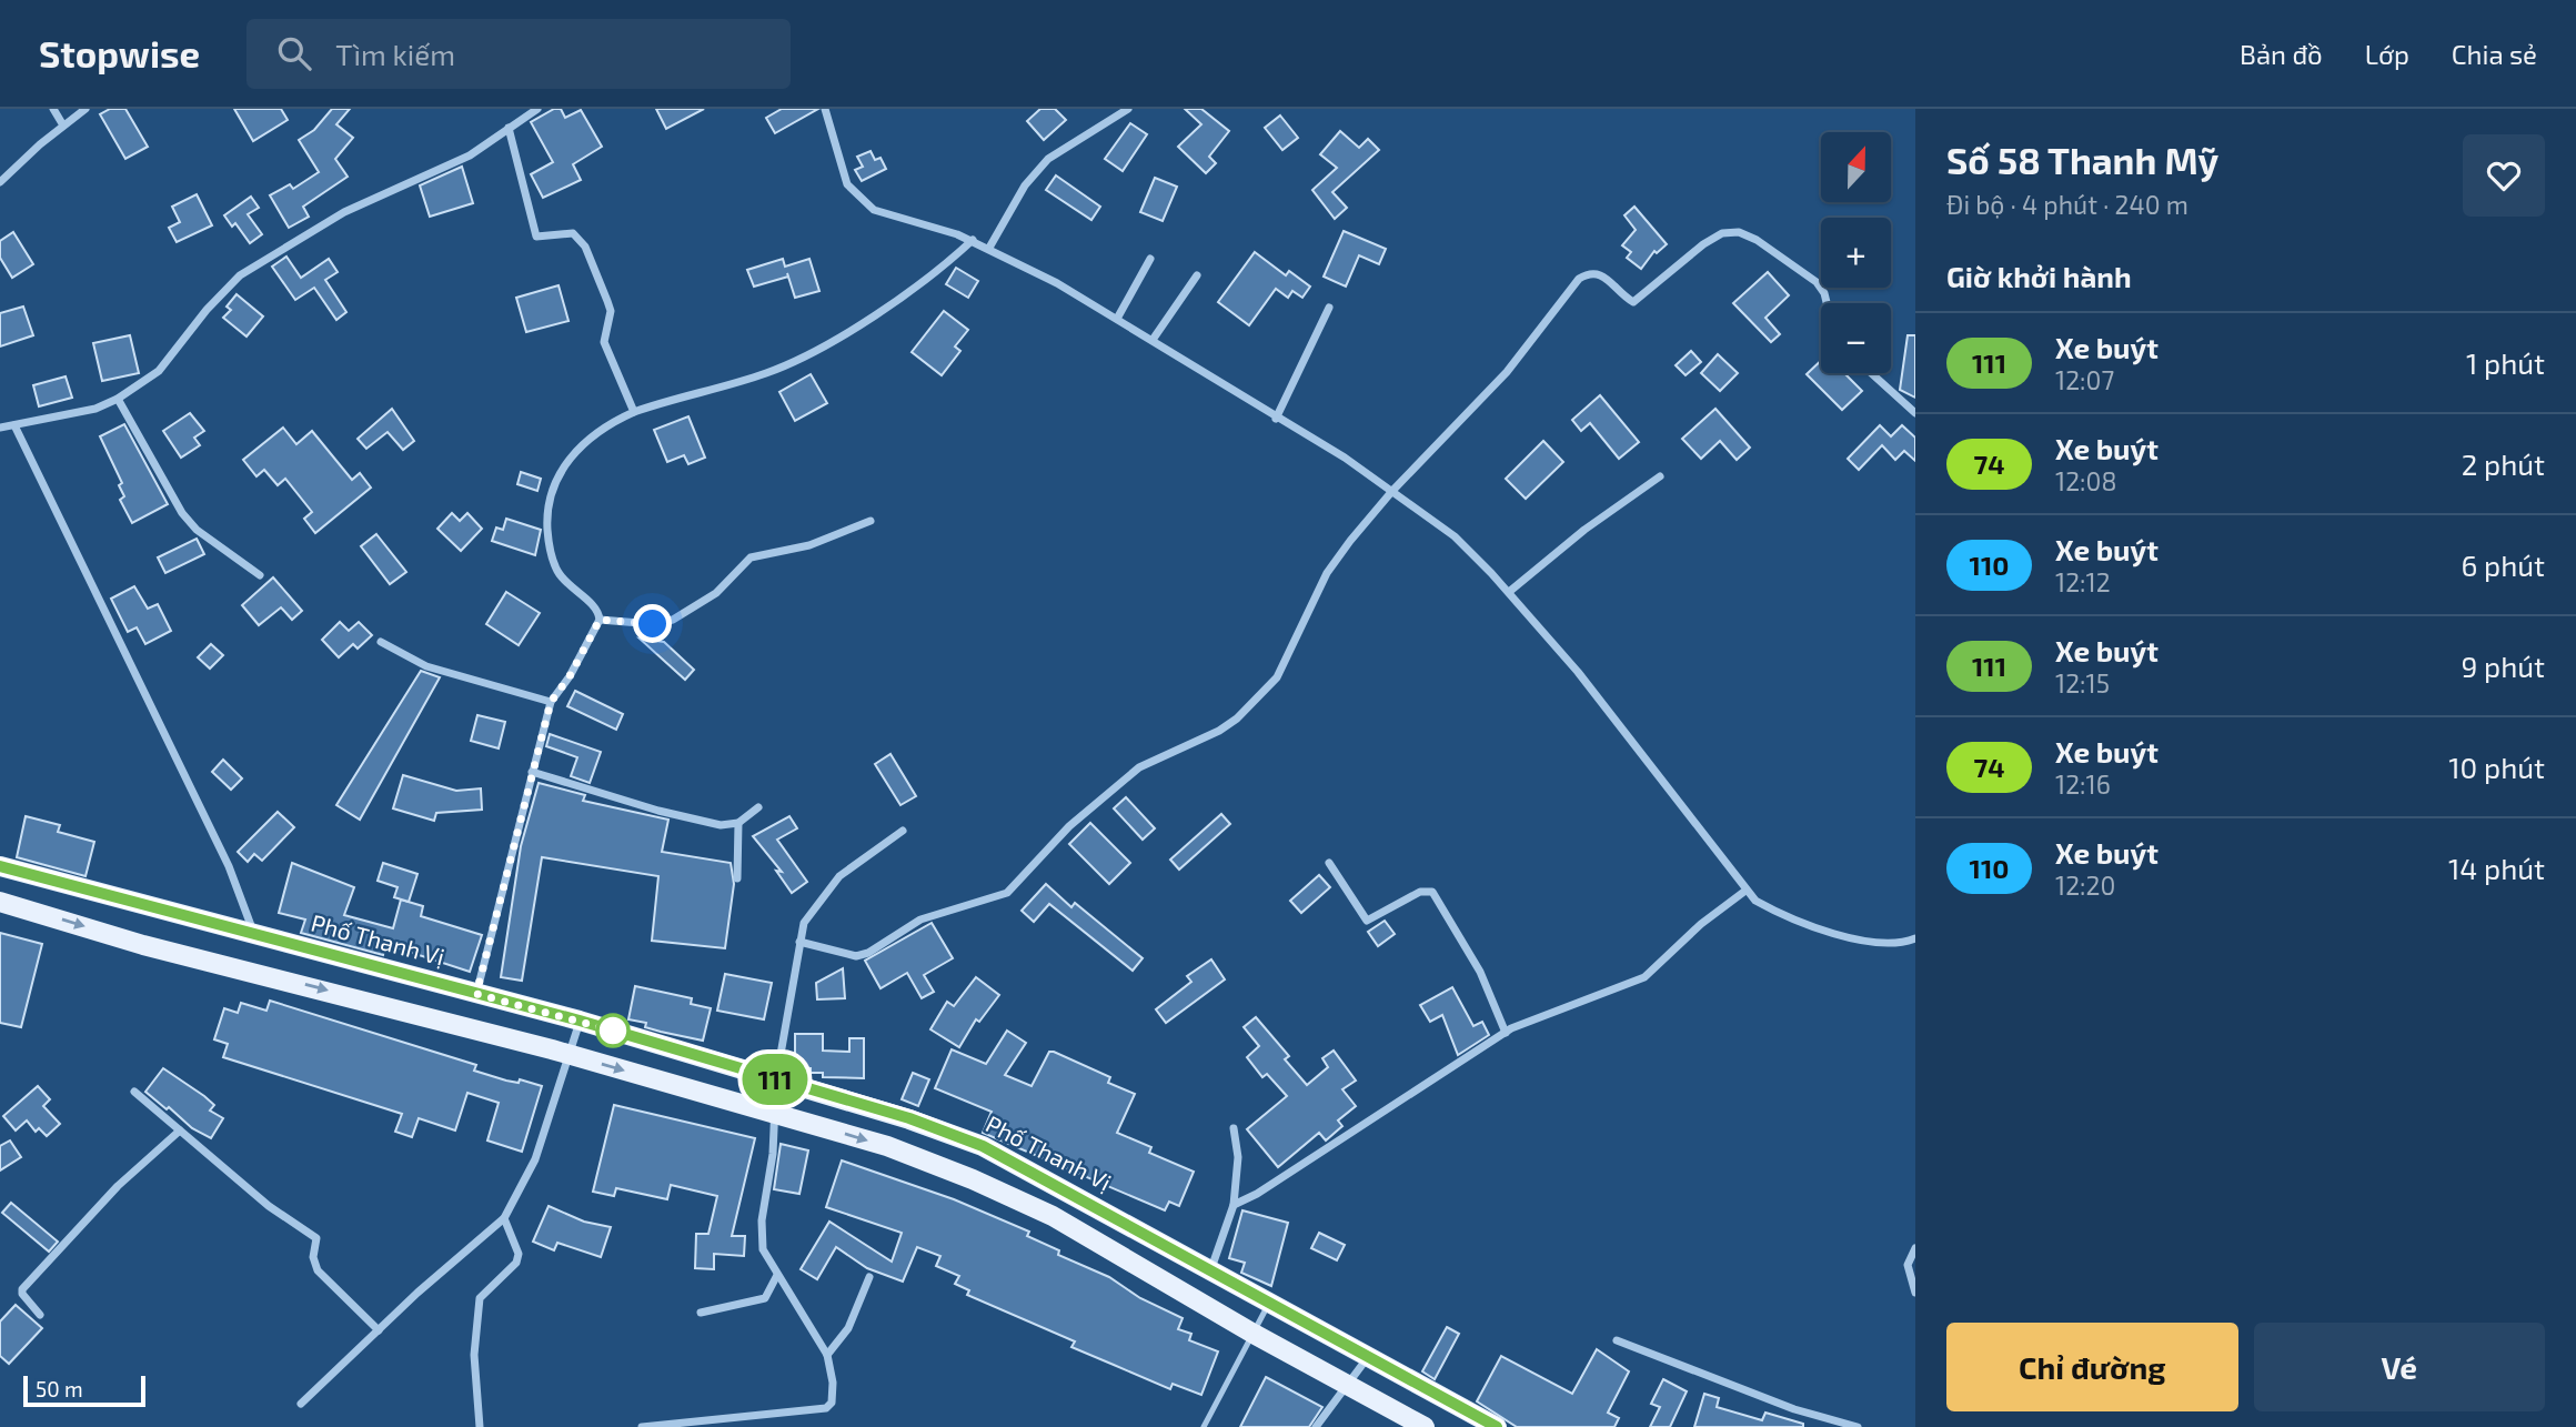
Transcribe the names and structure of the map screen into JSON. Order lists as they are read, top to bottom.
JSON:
{
  "streets": {
    "main road": ["Phố Thanh Vị"]
  },
  "lines": ["bus line 111"],
  "scale_bar": "50 m",
  "north": "top",
  "page": {
    "header": "Stopwise",
    "search": "Tìm kiếm",
    "nav": ["Bản đồ", "Lớp", "Chia sẻ"],
    "on_map": "111",
    "heading": [
      ["Số 58 Thanh Mỹ", "Đi bộ · 4 phút · 240 m"],
      "Giờ khởi hành"
    ],
    "map_buttons": ["+", "−"],
    "list": [
      {
        "mark": "111",
        "name": "Xe buýt",
        "note": "12:07",
        "value": "1 phút"
      },
      {
        "mark": "74",
        "name": "Xe buýt",
        "note": "12:08",
        "value": "2 phút"
      },
      {
        "mark": "110",
        "name": "Xe buýt",
        "note": "12:12",
        "value": "6 phút"
      },
      {
        "mark": "111",
        "name": "Xe buýt",
        "note": "12:15",
        "value": "9 phút"
      },
      {
        "mark": "74",
        "name": "Xe buýt",
        "note": "12:16",
        "value": "10 phút"
      },
      {
        "mark": "110",
        "name": "Xe buýt",
        "note": "12:20",
        "value": "14 phút"
      }
    ],
    "buttons": ["Chỉ đường", "Vé"],
    "scale": "50 m"
  }
}
